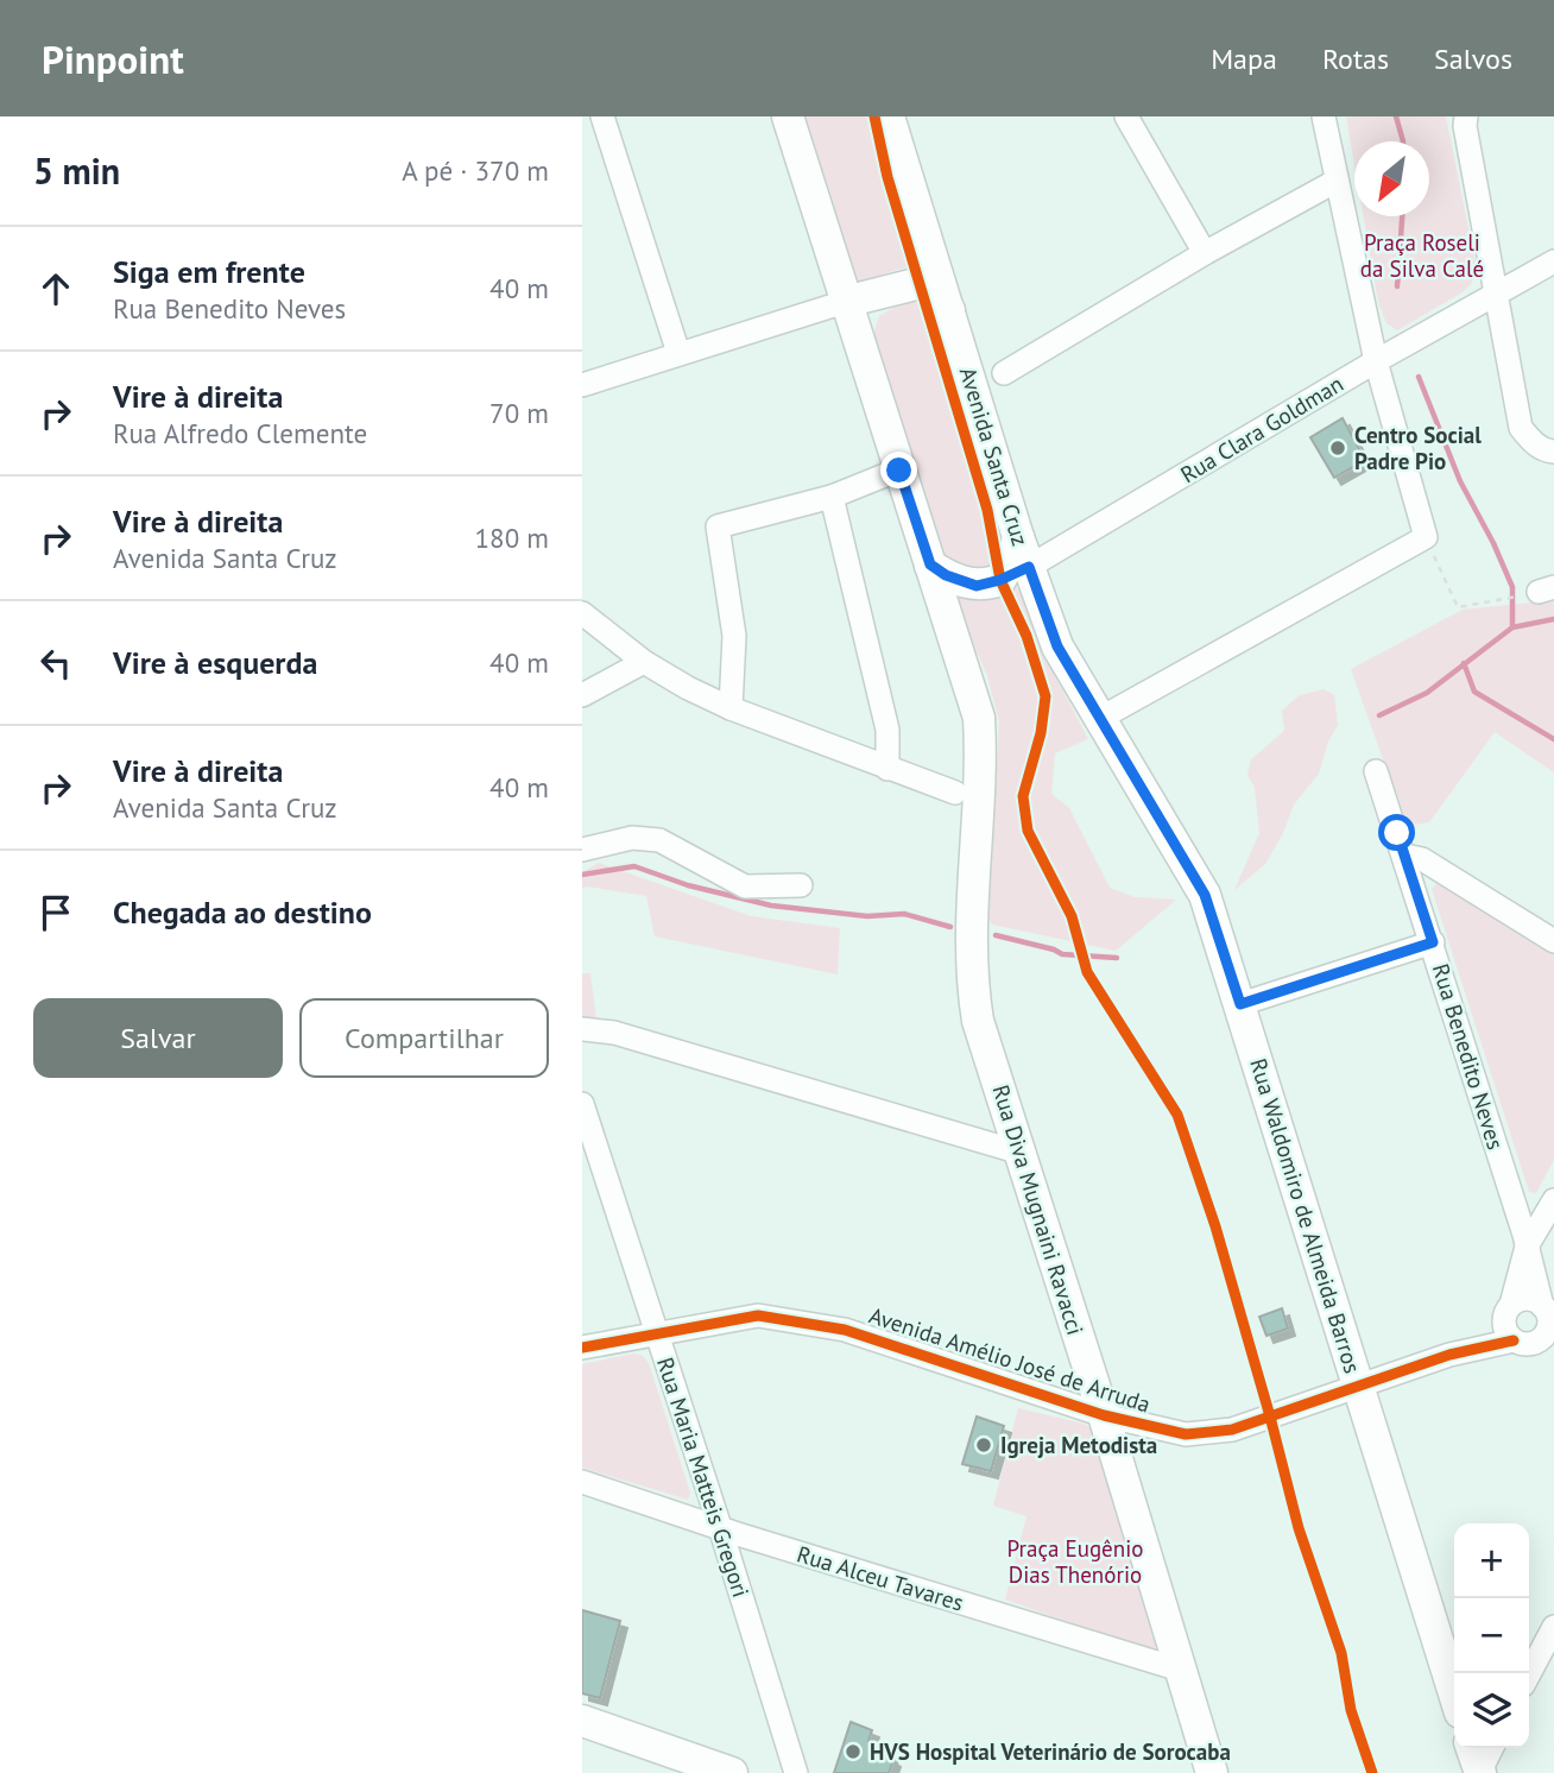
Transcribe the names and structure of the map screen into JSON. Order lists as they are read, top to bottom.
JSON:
{
  "streets": {
    "main road": ["Avenida Santa Cruz", "Rua Diva Mugnaini Ravacci", "Rua Waldomiro de Almeida Barros"],
    "street": [
      "Rua Clara Goldman",
      "Rua Benedito Neves",
      "Avenida Amélio José de Arruda",
      "Rua Maria Matteis Gregori",
      "Rua Alceu Tavares"
    ]
  },
  "crossings": [
    ["Rua Clara Goldman", "Avenida Santa Cruz"],
    ["Avenida Santa Cruz", "Rua Waldomiro de Almeida Barros"],
    ["Rua Benedito Neves", "Avenida Amélio José de Arruda"],
    ["Rua Diva Mugnaini Ravacci", "Avenida Amélio José de Arruda"],
    ["Rua Diva Mugnaini Ravacci", "Rua Alceu Tavares"],
    ["Rua Waldomiro de Almeida Barros", "Avenida Amélio José de Arruda"],
    ["Avenida Amélio José de Arruda", "Rua Maria Matteis Gregori"],
    ["Rua Maria Matteis Gregori", "Rua Alceu Tavares"]
  ],
  "parks": ["Praça Roseli da Silva Calé", "Praça Eugênio Dias Thenório"],
  "places": ["Centro Social Padre Pio", "Igreja Metodista", "HVS Hospital Veterinário de Sorocaba"],
  "north": "bottom left",
  "page": {
    "header": "Pinpoint",
    "nav": ["Mapa", "Rotas", "Salvos"],
    "heading": ["5 min", "A pé · 370 m"],
    "list": [
      ["Siga em frente", "Rua Benedito Neves", "40 m"],
      ["Vire à direita", "Rua Alfredo Clemente", "70 m"],
      ["Vire à direita", "Avenida Santa Cruz", "180 m"],
      ["Vire à esquerda", "40 m"],
      ["Vire à direita", "Avenida Santa Cruz", "40 m"],
      "Chegada ao destino"
    ],
    "buttons": ["Salvar", "Compartilhar"],
    "map_buttons": ["+", "−"]
  }
}
